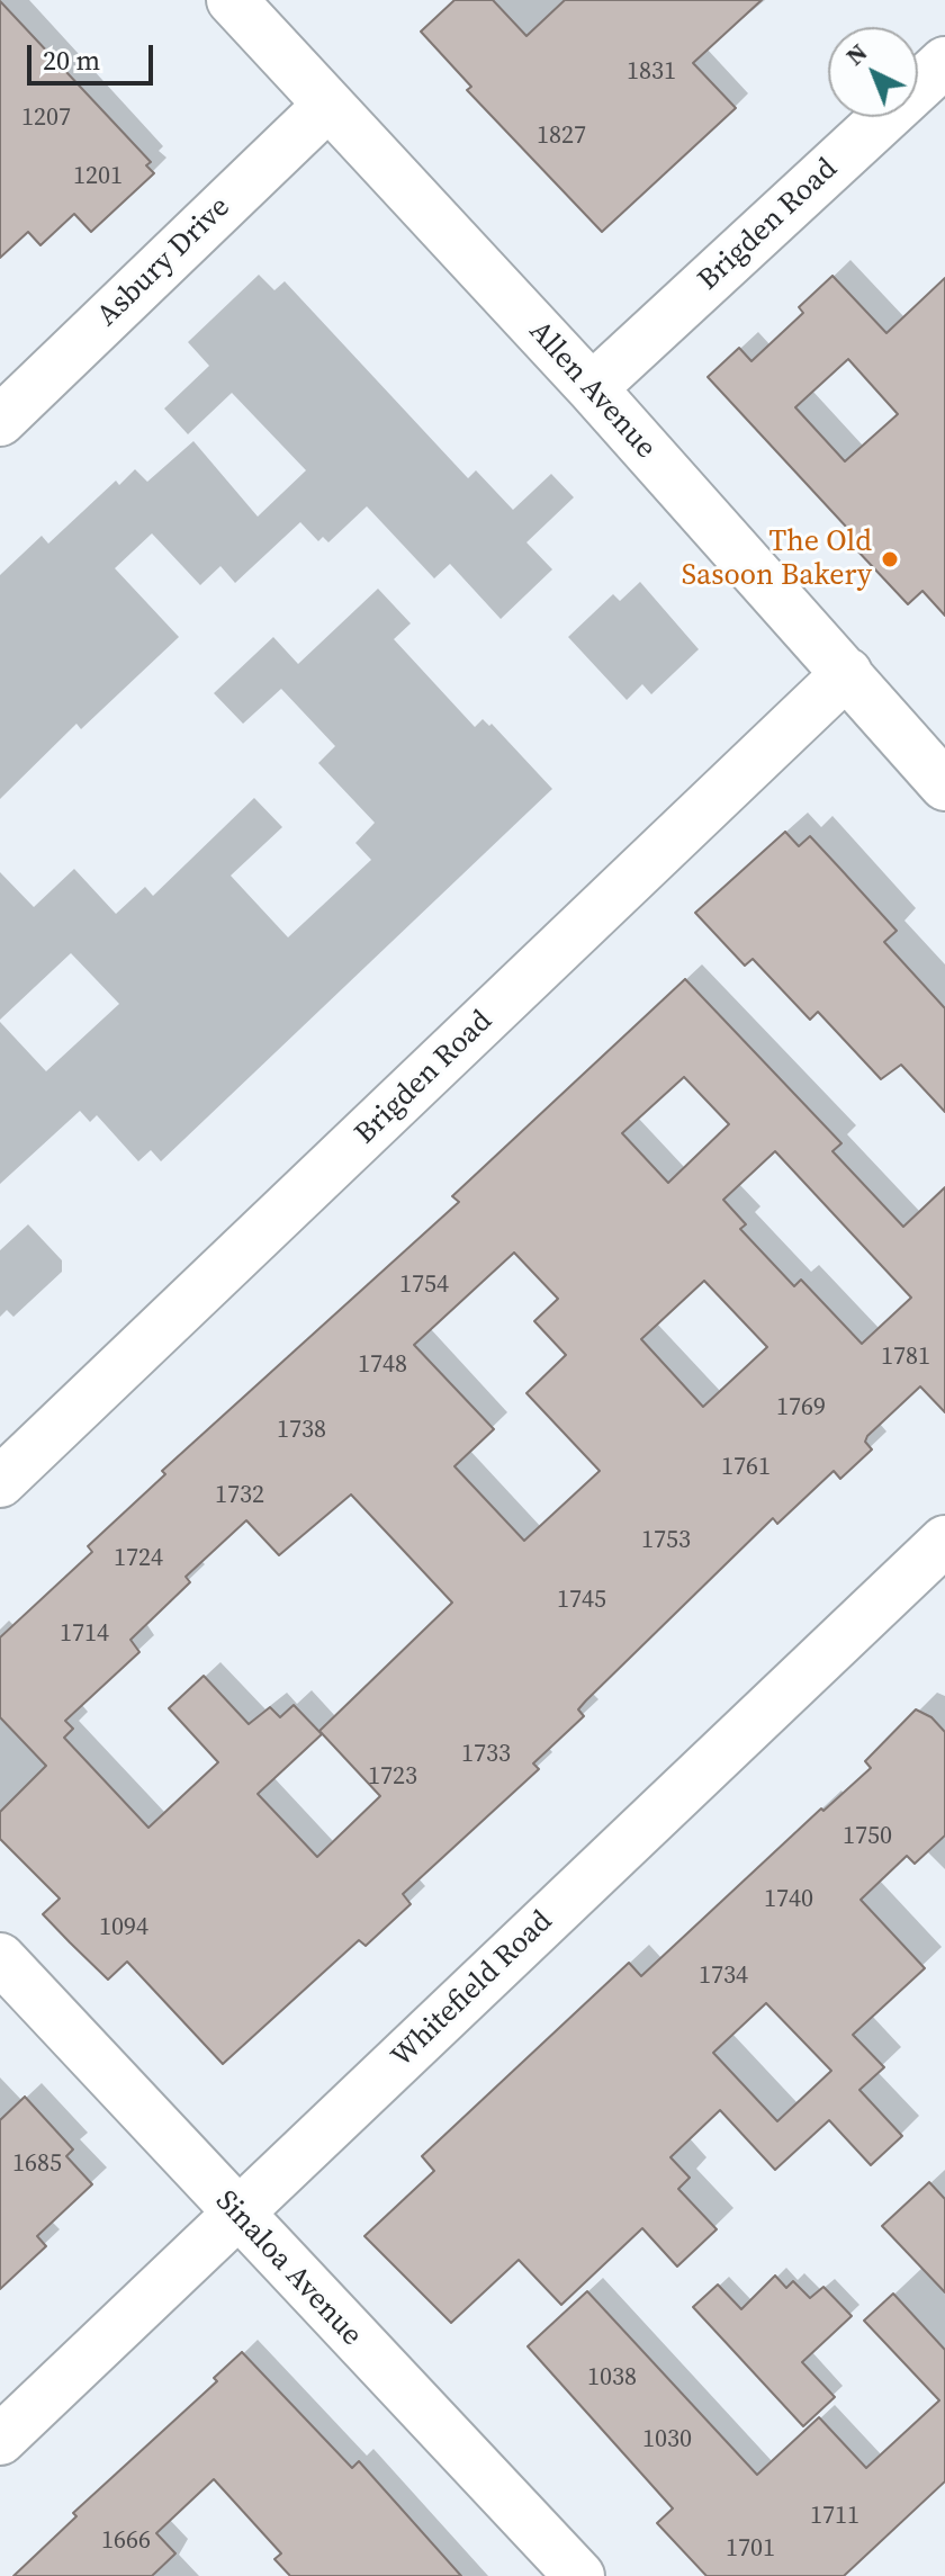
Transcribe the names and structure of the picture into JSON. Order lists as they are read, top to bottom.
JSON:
{
  "streets": {
    "street": [
      "Brigden Road",
      "Asbury Drive",
      "Allen Avenue",
      "Whitefield Road",
      "Sinaloa Avenue"
    ]
  },
  "crossings": [
    ["Brigden Road", "Allen Avenue"],
    ["Asbury Drive", "Allen Avenue"],
    ["Whitefield Road", "Sinaloa Avenue"]
  ],
  "places": ["The Old Sasoon Bakery"],
  "house_numbers": [
    "1831",
    "1207",
    "1827",
    "1201",
    "1754",
    "1781",
    "1748",
    "1769",
    "1738",
    "1761",
    "1732",
    "1753",
    "1724",
    "1745",
    "1714",
    "1733",
    "1723",
    "1750",
    "1740",
    "1094",
    "1734",
    "1685",
    "1038",
    "1030",
    "1711",
    "1666",
    "1701"
  ],
  "scale_bar": "20 m",
  "north": "top left"
}
